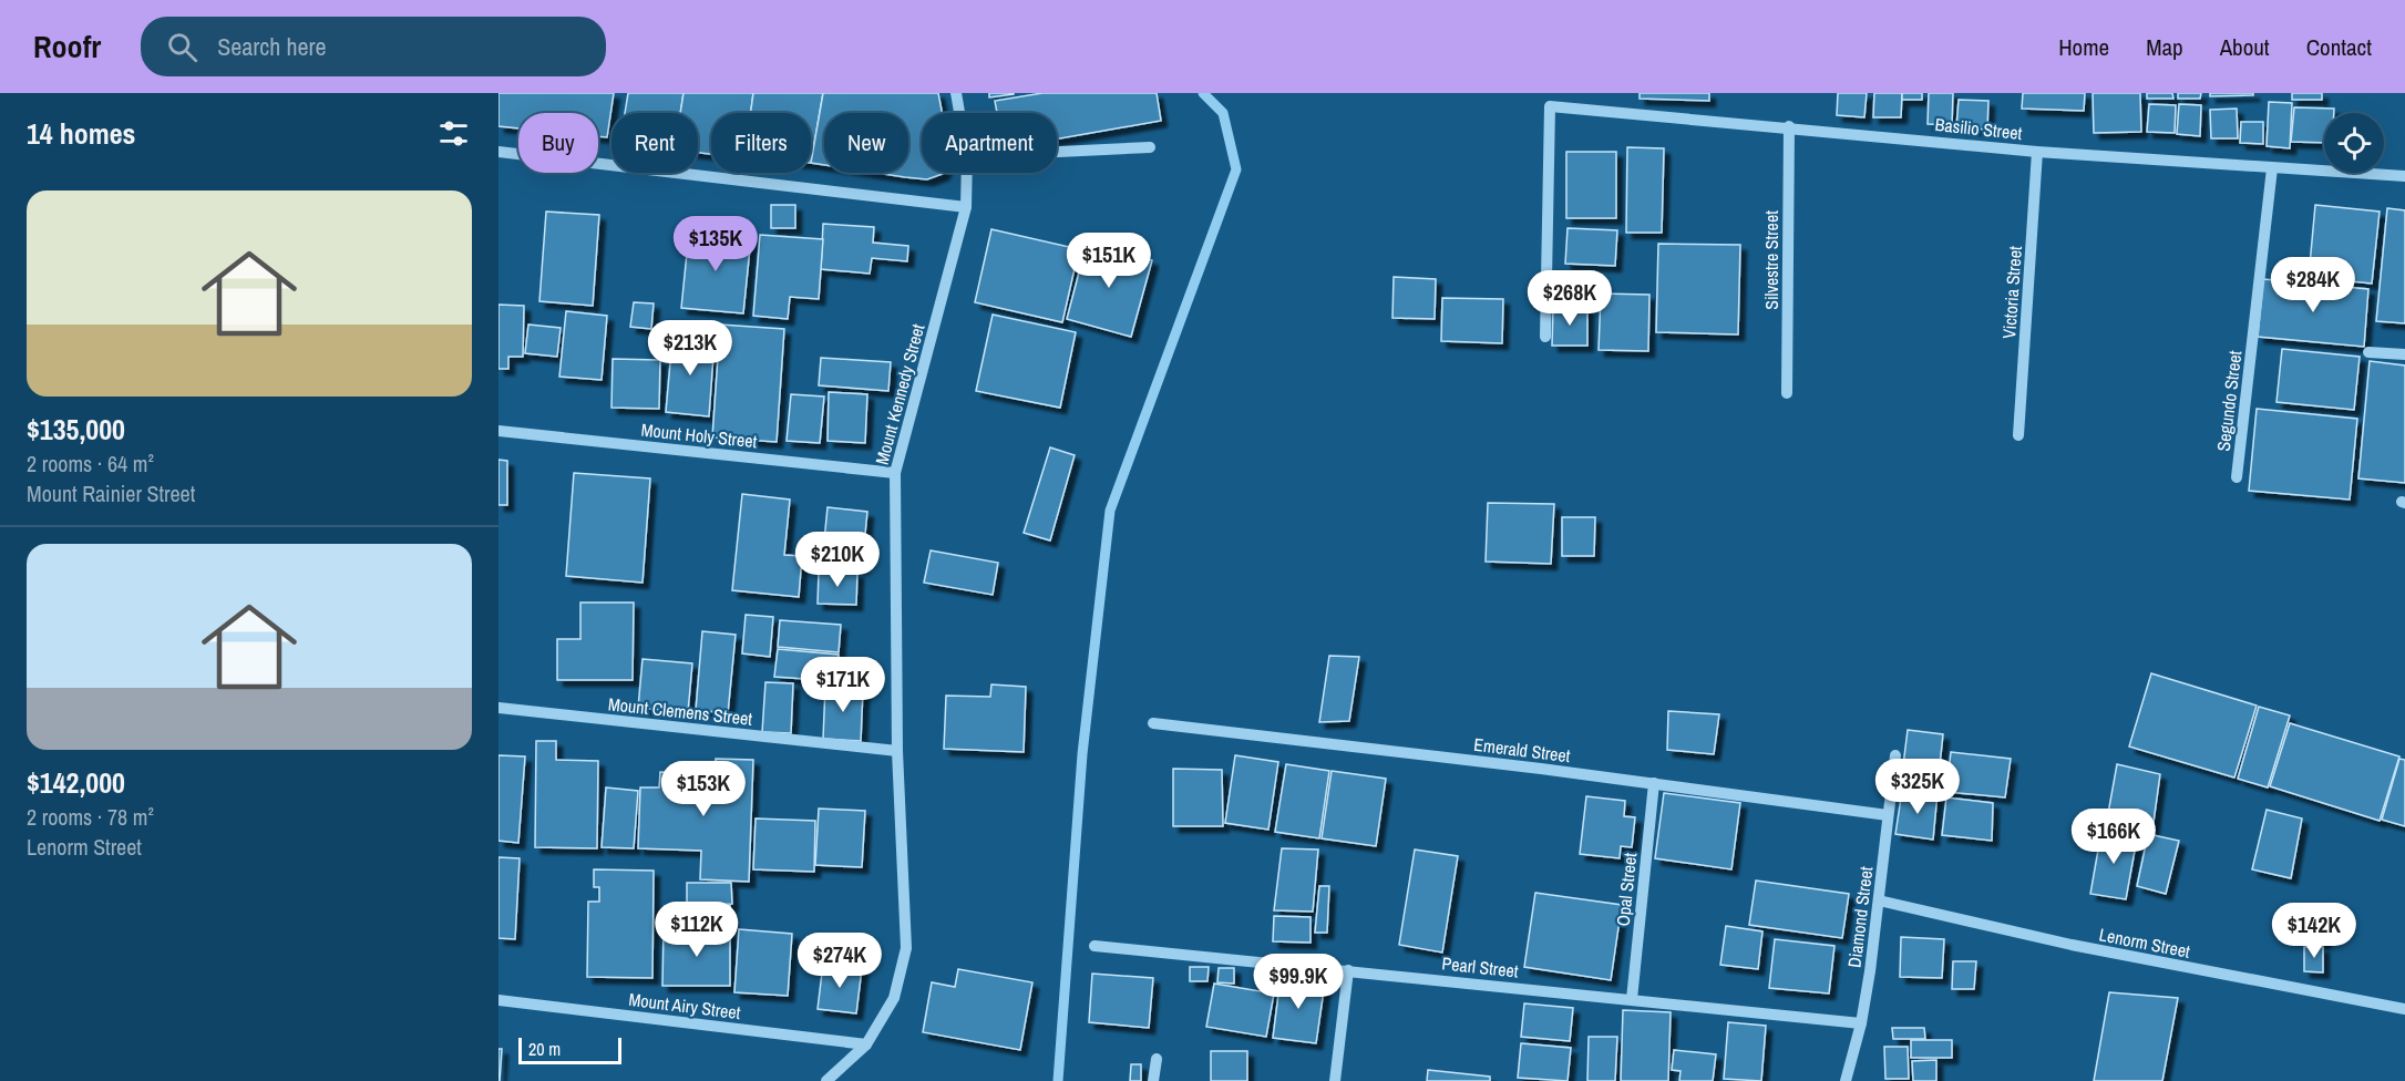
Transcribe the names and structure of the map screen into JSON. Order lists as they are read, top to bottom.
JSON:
{
  "streets": {
    "street": [
      "Basilio Street",
      "Silvestre Street",
      "Victoria Street",
      "Mount Kennedy Street",
      "Segundo Street",
      "Mount Holy Street",
      "Mount Clemens Street",
      "Emerald Street",
      "Opal Street",
      "Diamond Street",
      "Lenorm Street",
      "Pearl Street",
      "Mount Airy Street"
    ]
  },
  "crossings": [
    ["Basilio Street", "Silvestre Street"],
    ["Basilio Street", "Victoria Street"],
    ["Basilio Street", "Segundo Street"],
    ["Mount Kennedy Street", "Mount Holy Street"],
    ["Mount Kennedy Street", "Mount Clemens Street"],
    ["Mount Kennedy Street", "Mount Airy Street"],
    ["Emerald Street", "Opal Street"],
    ["Emerald Street", "Diamond Street"],
    ["Opal Street", "Pearl Street"],
    ["Diamond Street", "Lenorm Street"],
    ["Diamond Street", "Pearl Street"]
  ],
  "scale_bar": "20 m",
  "page": {
    "header": "Roofr",
    "search": "Search here",
    "nav": [
      "Home",
      "Map",
      "About",
      "Contact"
    ],
    "heading": "14 homes",
    "chip": [
      "Buy",
      "Rent",
      "Filters",
      "New",
      "Apartment"
    ],
    "list": [
      {
        "name": "$135,000",
        "note": "2 rooms · 64 m² · Mount Rainier Street"
      },
      {
        "name": "$142,000",
        "note": "2 rooms · 78 m² · Lenorm Street"
      }
    ],
    "price": [
      "$135K",
      "$151K",
      "$284K",
      "$268K",
      "$213K",
      "$210K",
      "$171K",
      "$325K",
      "$153K",
      "$166K",
      "$112K",
      "$142K",
      "$274K",
      "$99.9K"
    ],
    "scale": "20 m"
  }
}
